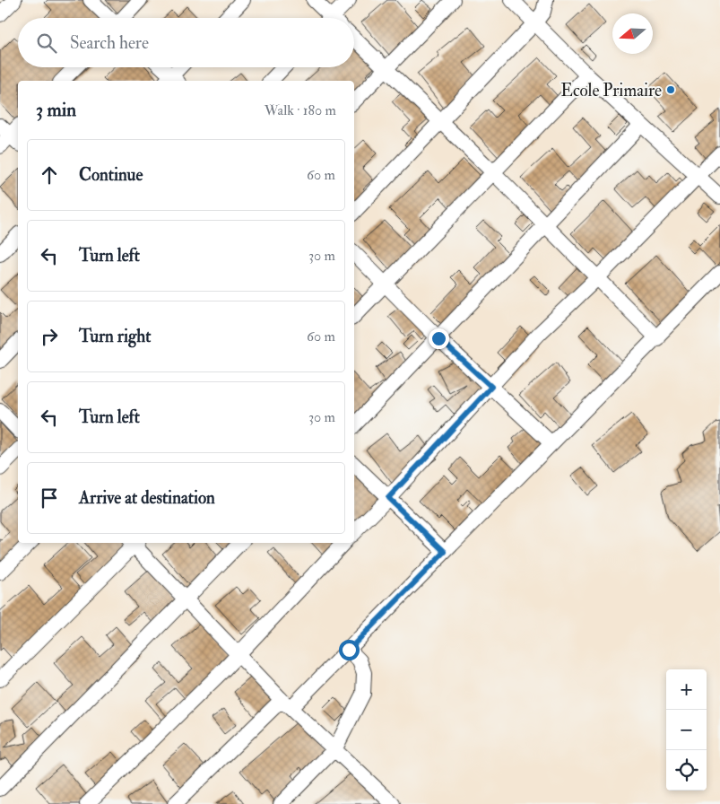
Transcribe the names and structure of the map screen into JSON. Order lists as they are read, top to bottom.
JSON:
{
  "places": ["Ecole Primaire"],
  "north": "left",
  "page": {
    "search": "Search here",
    "heading": ["3 min", "Walk · 180 m"],
    "list": [
      ["Continue", "60 m"],
      ["Turn left", "30 m"],
      ["Turn right", "60 m"],
      ["Turn left", "30 m"],
      "Arrive at destination"
    ],
    "map_buttons": ["+", "−"]
  }
}
